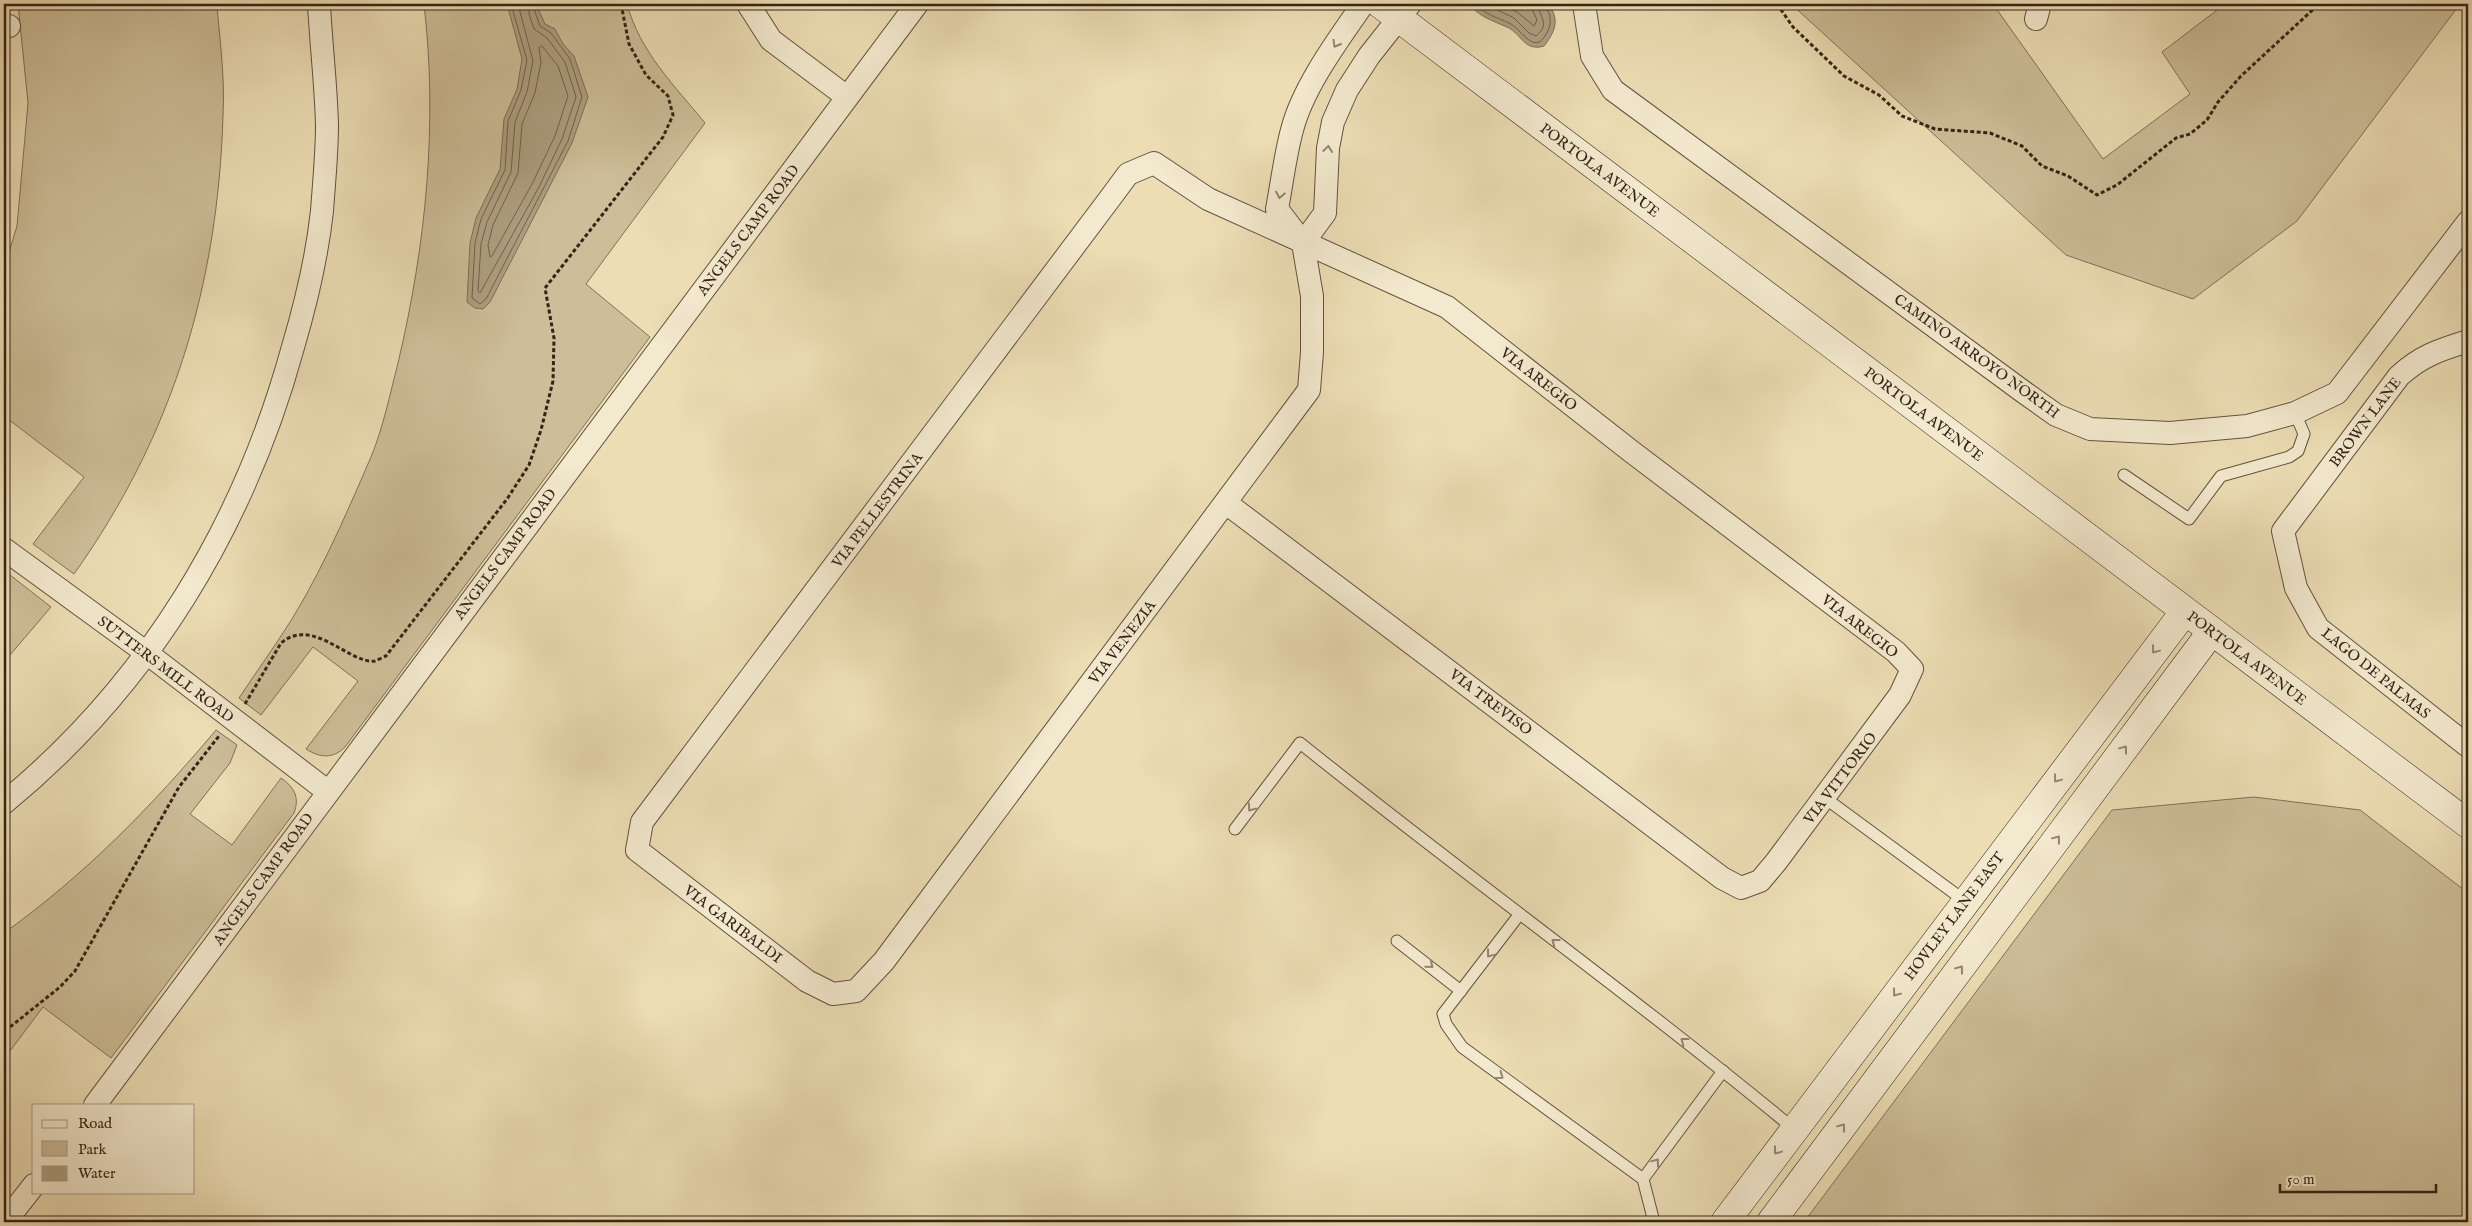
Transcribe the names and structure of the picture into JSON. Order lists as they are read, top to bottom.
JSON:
{
  "streets": {
    "street": [
      "PORTOLA AVENUE",
      "ANGELS CAMP ROAD",
      "CAMINO ARROYO NORTH",
      "VIA AREGIO",
      "BROWN LANE",
      "VIA PELLESTRINA",
      "VIA VENEZIA",
      "SUTTERS MILL ROAD",
      "LAGO DE PALMAS",
      "VIA TREVISO",
      "VIA VITTORIO",
      "HOVLEY LANE EAST",
      "VIA GARIBALDI"
    ]
  },
  "crossings": [
    ["PORTOLA AVENUE", "HOVLEY LANE EAST"],
    ["ANGELS CAMP ROAD", "SUTTERS MILL ROAD"],
    ["VIA AREGIO", "VIA PELLESTRINA"],
    ["VIA AREGIO", "VIA VENEZIA"],
    ["VIA AREGIO", "VIA VITTORIO"],
    ["BROWN LANE", "LAGO DE PALMAS"],
    ["VIA PELLESTRINA", "VIA GARIBALDI"],
    ["VIA VENEZIA", "VIA TREVISO"],
    ["VIA VENEZIA", "VIA GARIBALDI"],
    ["VIA TREVISO", "VIA VITTORIO"]
  ],
  "legend": ["Road", "Park", "Water"],
  "scale_bar": "50 m"
}
